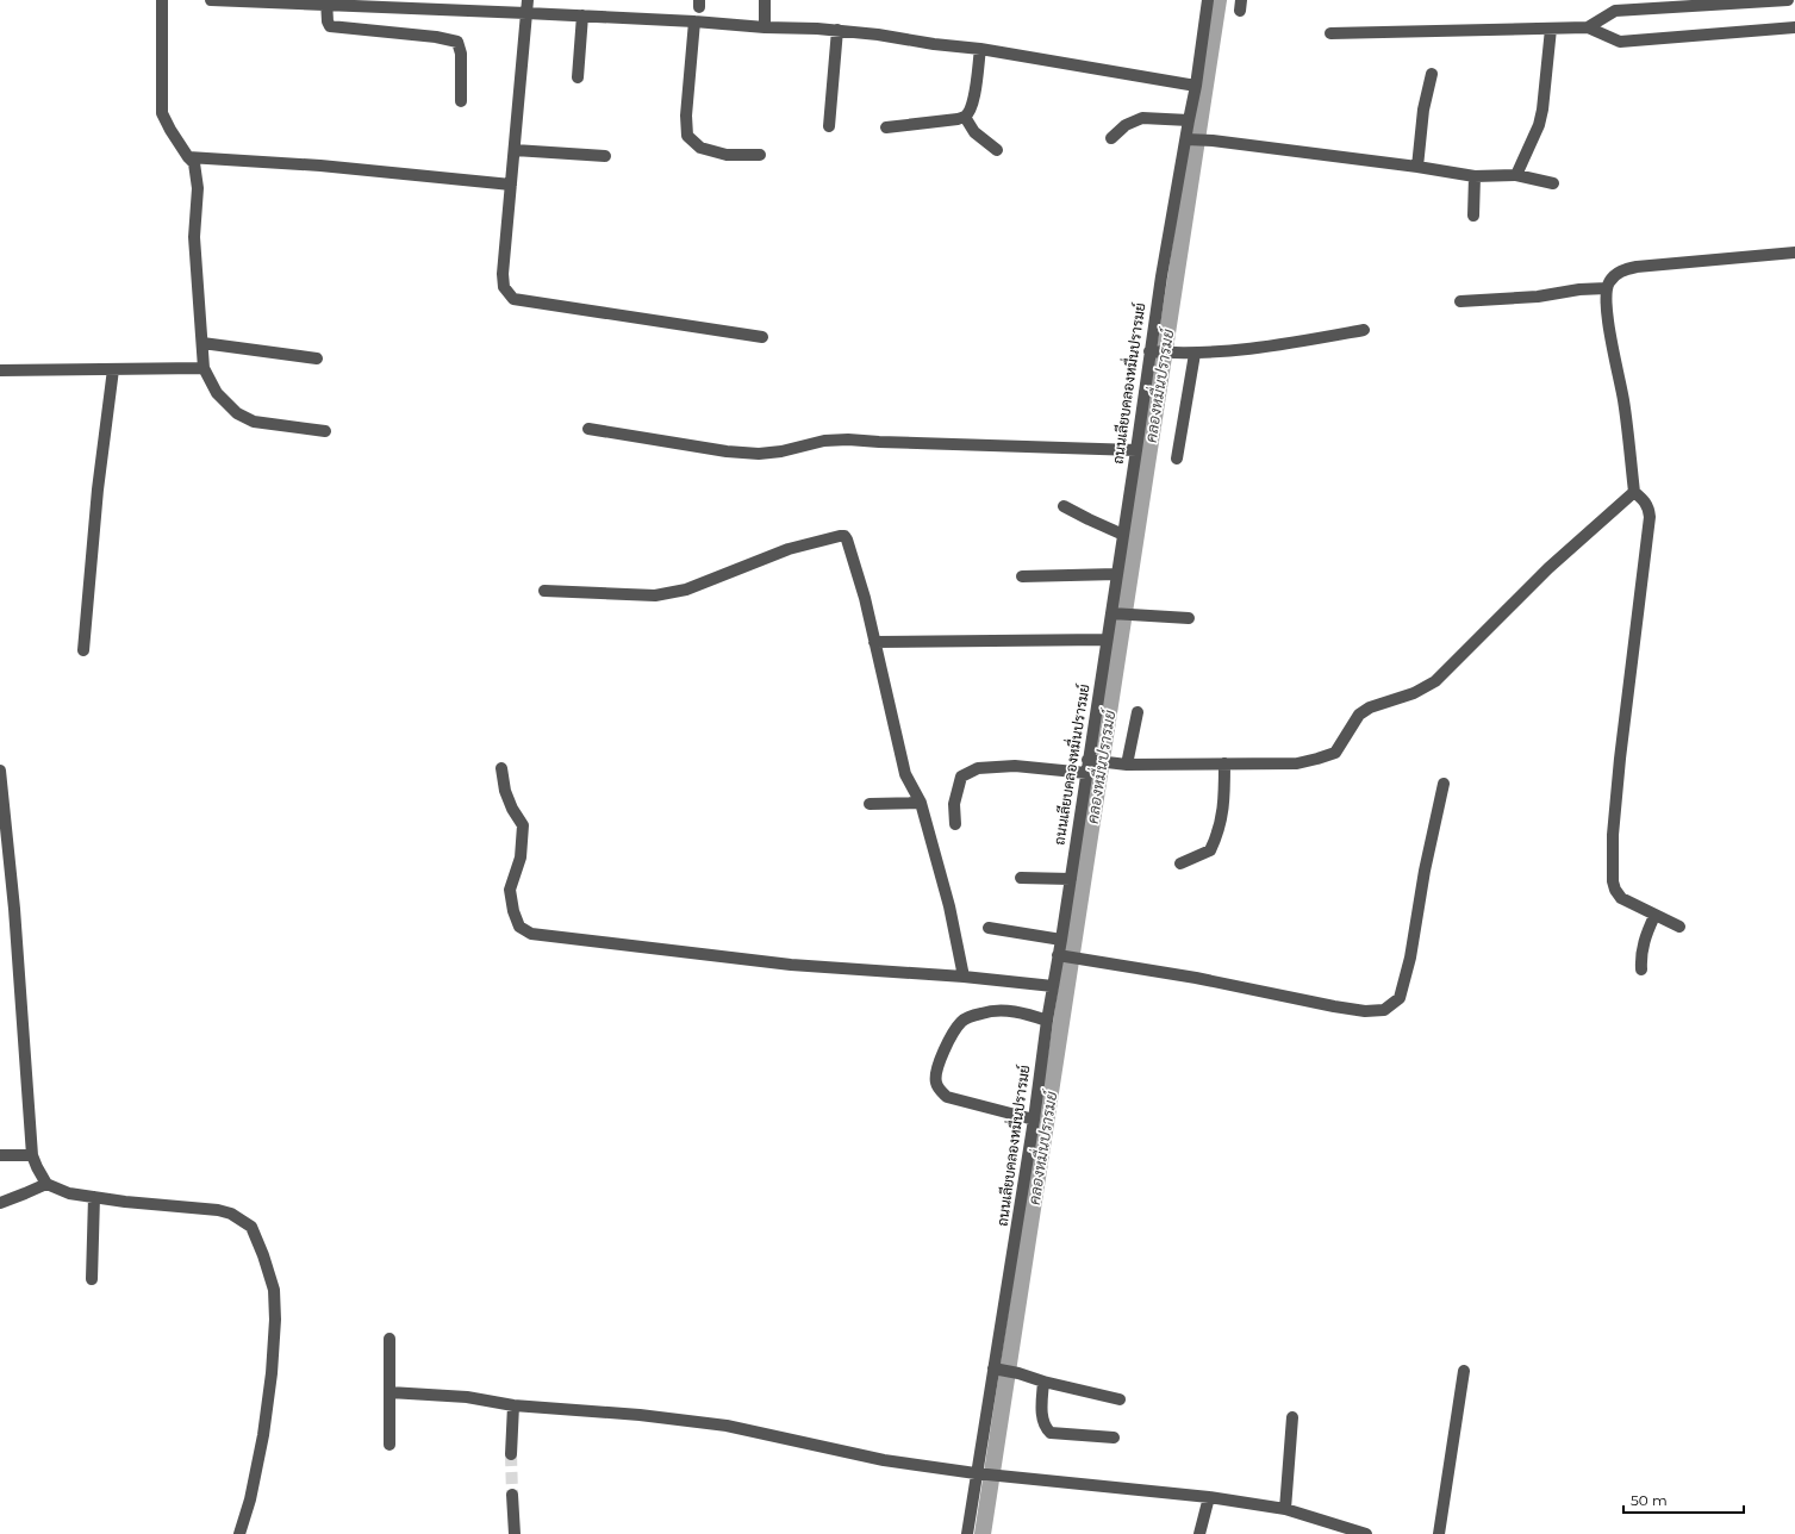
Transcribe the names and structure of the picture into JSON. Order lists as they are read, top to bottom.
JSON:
{
  "streets": {
    "street": ["ถนนเลียบคลองหมื่นปรารมย์"]
  },
  "water": ["คลองหมื่นปรารมย์"],
  "scale_bar": "50 m"
}
